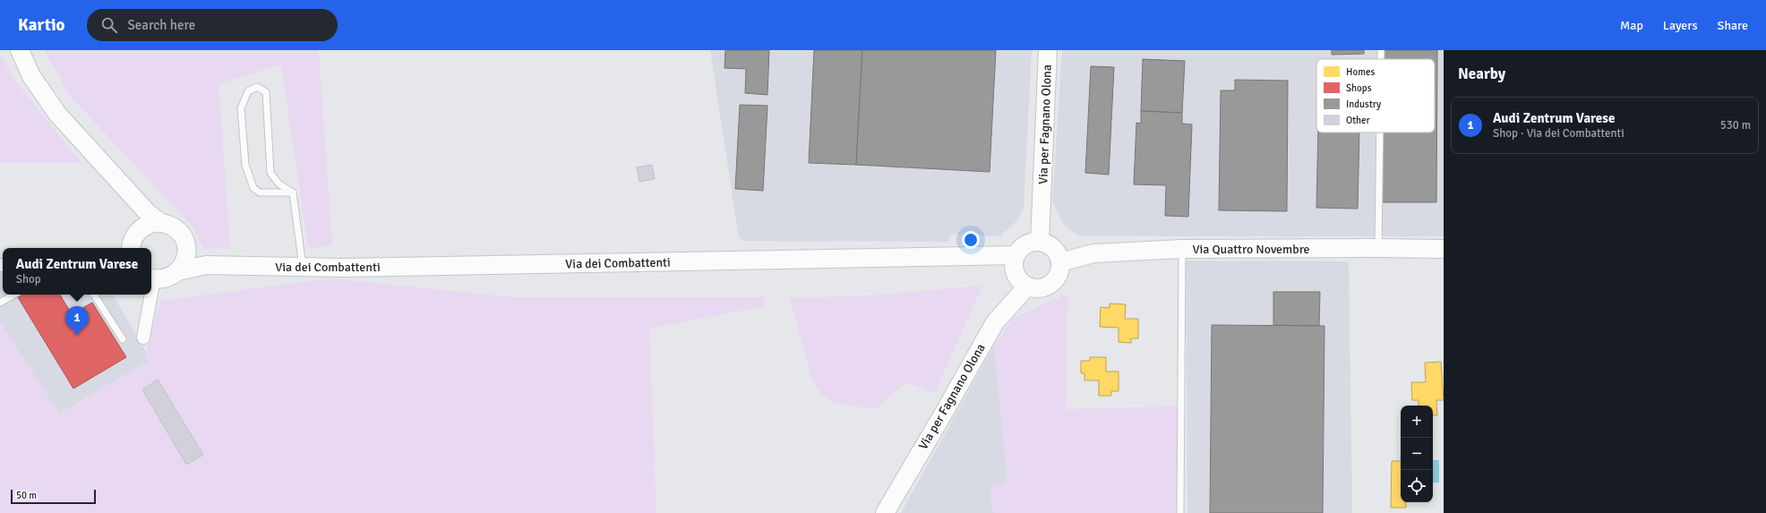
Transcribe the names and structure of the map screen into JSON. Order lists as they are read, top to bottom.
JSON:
{
  "streets": {
    "street": ["Via per Fagnano Olona", "Via Quattro Novembre", "Via dei Combattenti"]
  },
  "crossings": [
    ["Via per Fagnano Olona", "Via Quattro Novembre"],
    ["Via per Fagnano Olona", "Via dei Combattenti"],
    ["Via Quattro Novembre", "Via dei Combattenti"]
  ],
  "legend": [
    "Homes",
    "Shops",
    "Industry",
    "Other"
  ],
  "scale_bar": "50 m",
  "page": {
    "header": "Kartio",
    "search": "Search here",
    "nav": ["Map", "Layers", "Share"],
    "heading": "Nearby",
    "list": [
      {
        "mark": "1",
        "name": "Audi Zentrum Varese",
        "note": "Shop · Via dei Combattenti",
        "value": "530 m"
      }
    ],
    "popup": ["Audi Zentrum Varese", "Shop"],
    "pins": "1",
    "map_buttons": ["+", "−"],
    "scale": "50 m"
  }
}
